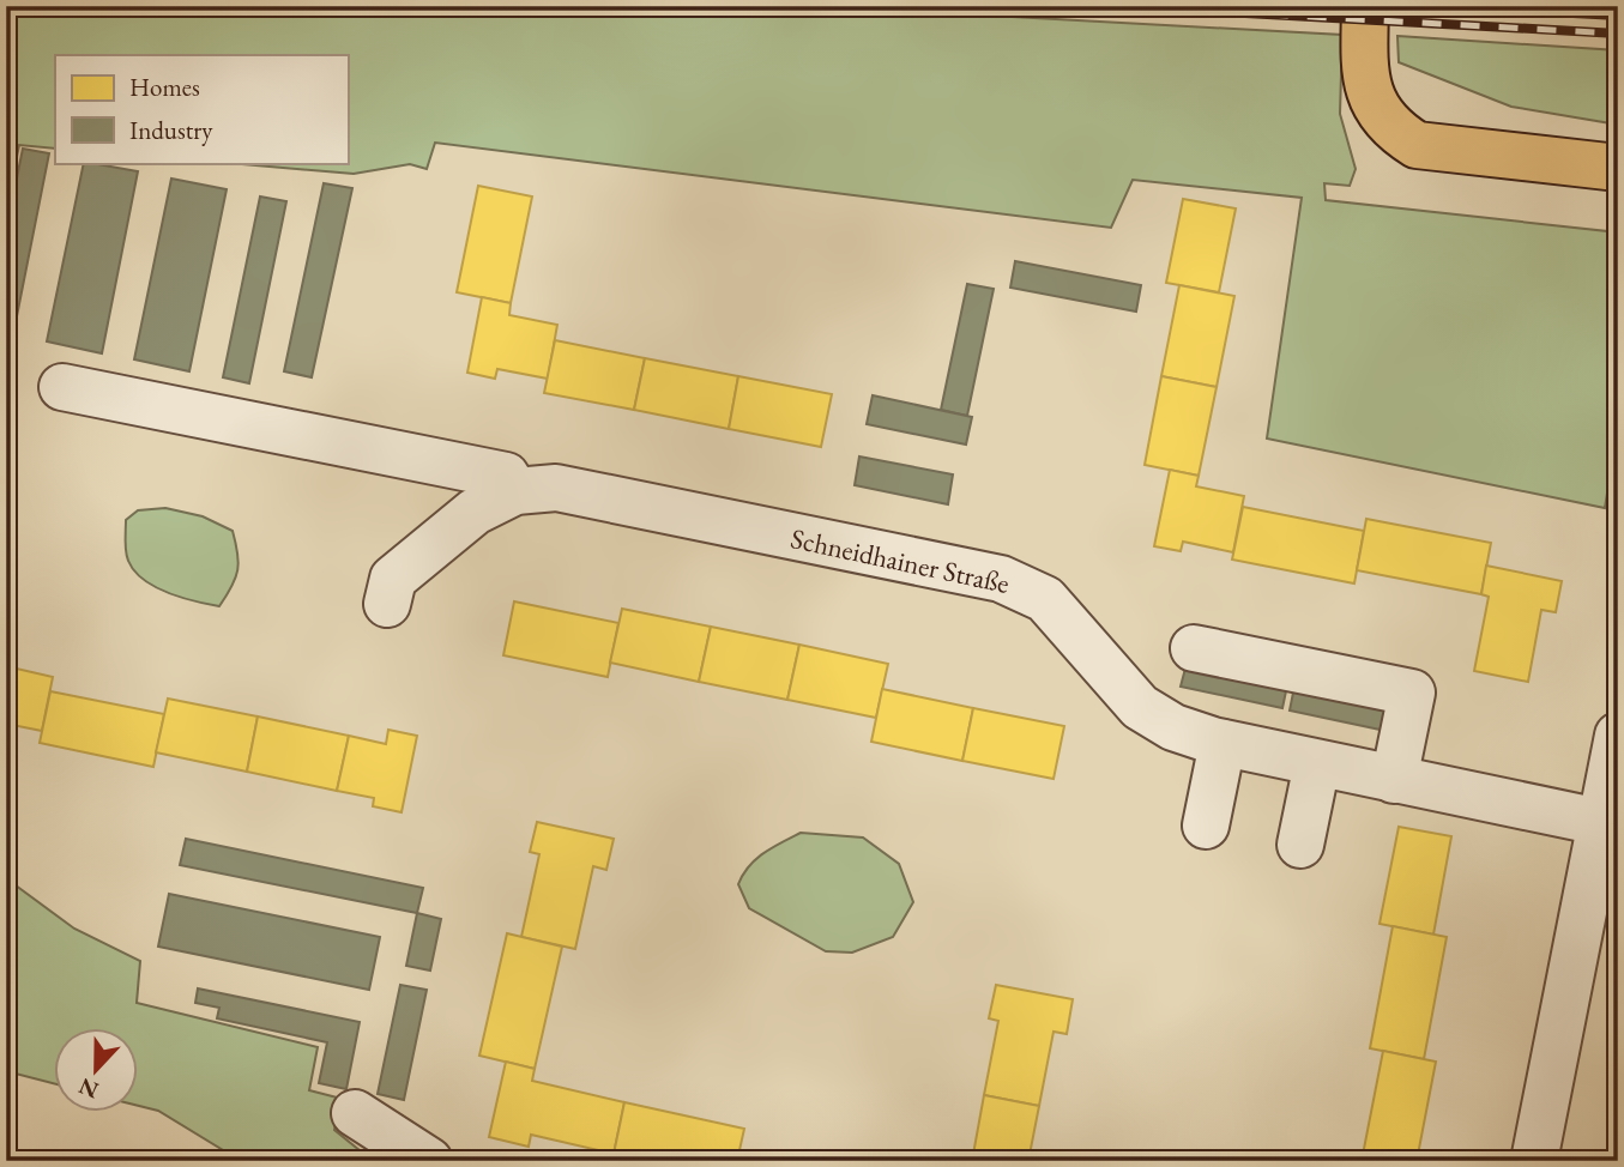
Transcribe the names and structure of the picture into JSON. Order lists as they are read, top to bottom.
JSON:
{
  "streets": {
    "street": ["Schneidhainer Straße"]
  },
  "legend": ["Homes", "Industry"],
  "north": "bottom"
}
